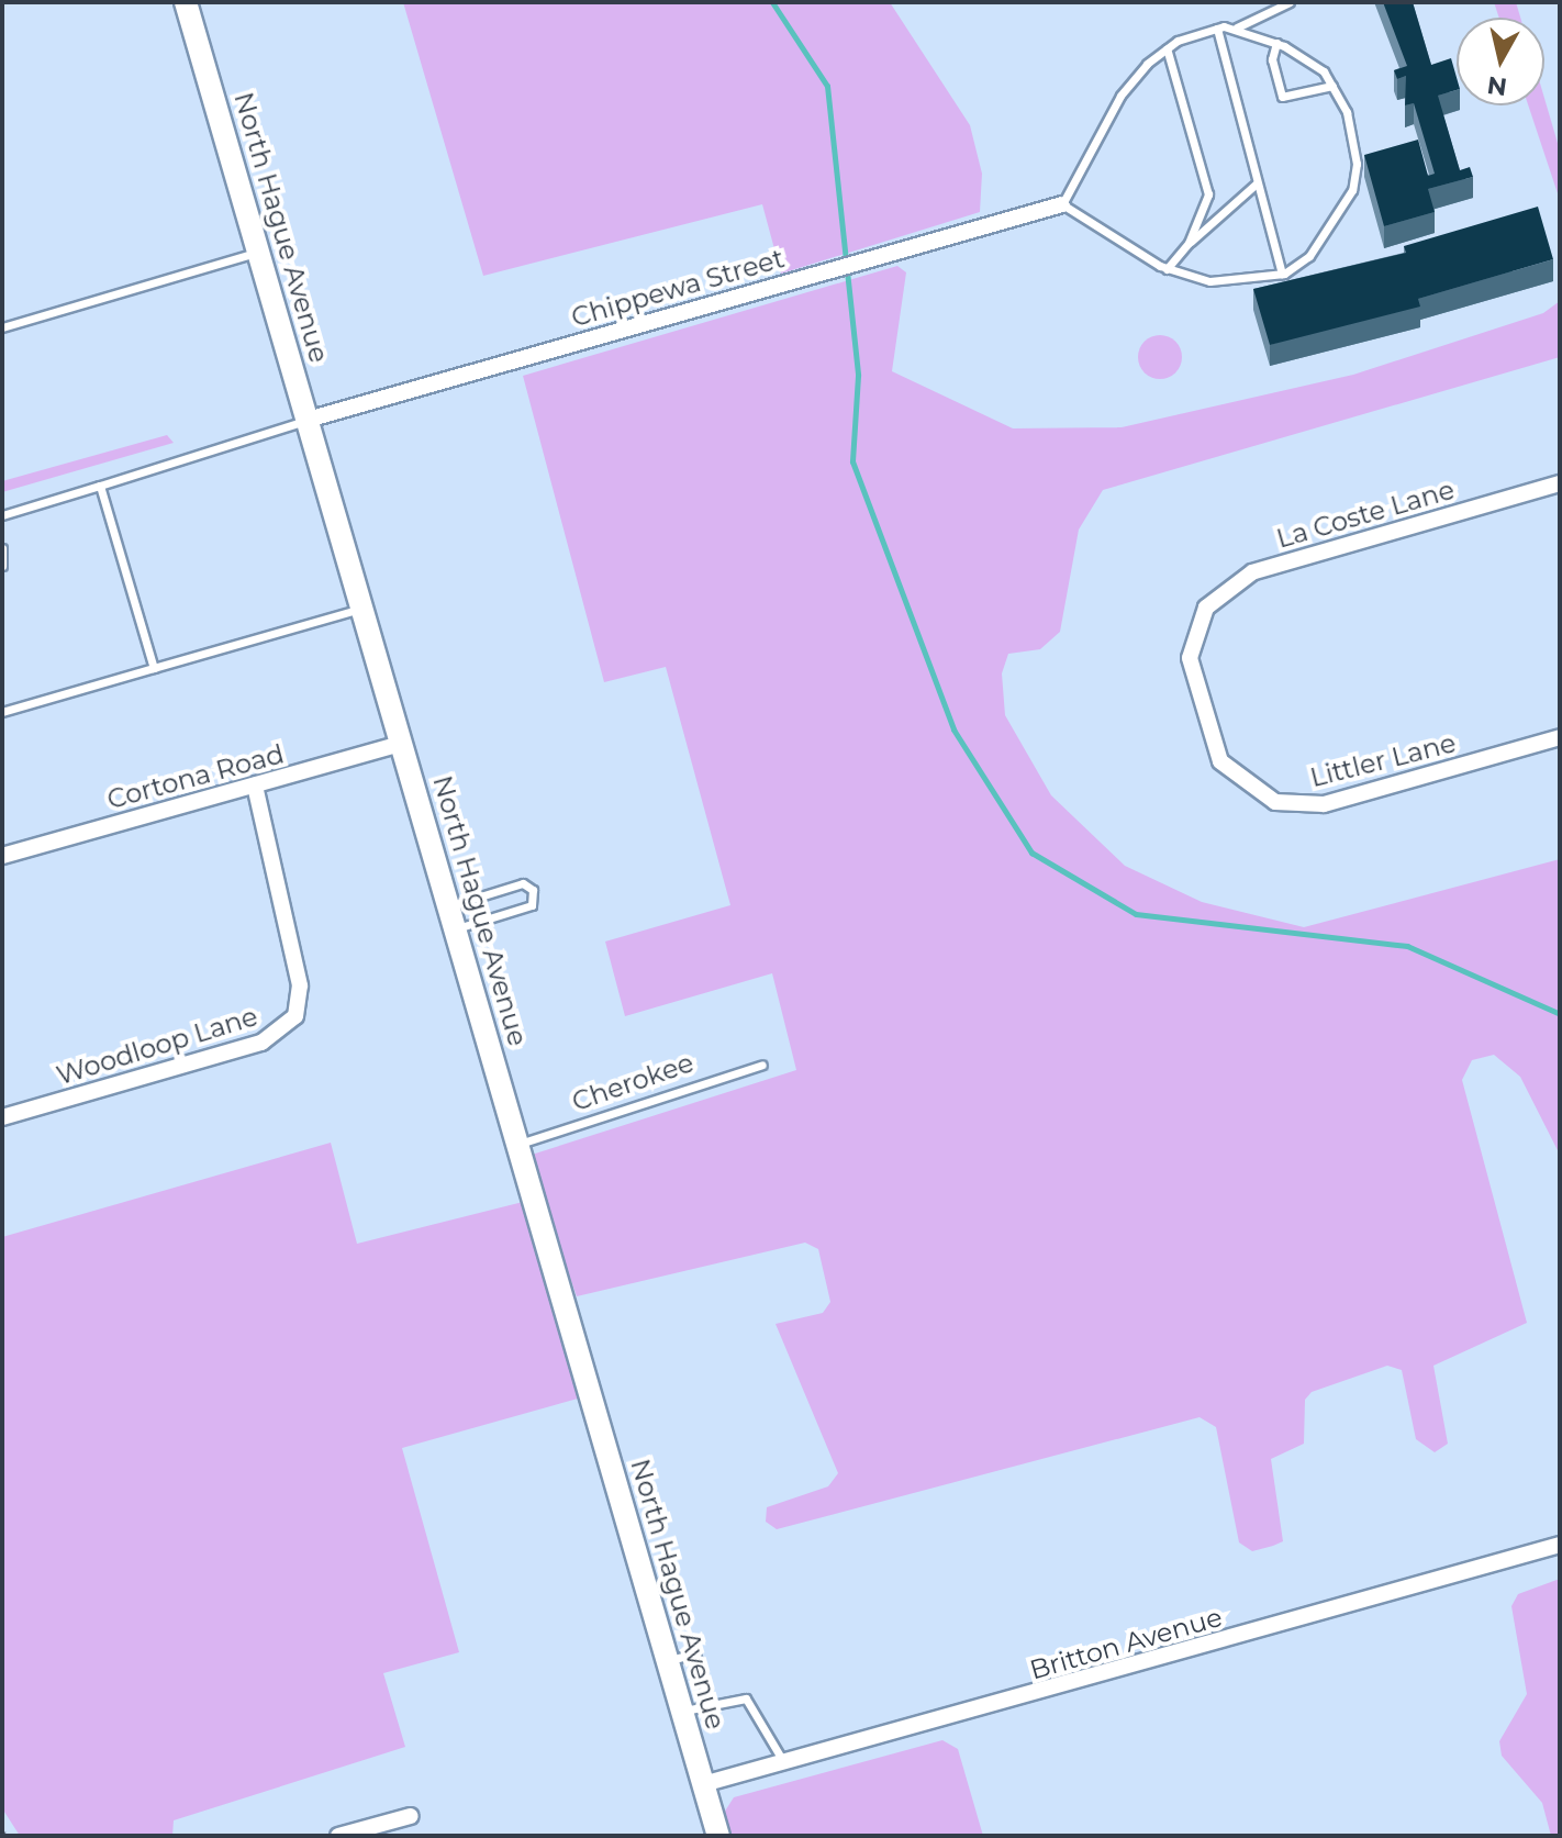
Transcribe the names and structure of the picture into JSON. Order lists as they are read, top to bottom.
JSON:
{
  "streets": {
    "main road": ["North Hague Avenue"],
    "street": [
      "Chippewa Street",
      "La Coste Lane",
      "Littler Lane",
      "Cortona Road",
      "Woodloop Lane",
      "Britton Avenue"
    ],
    "lane": ["Cherokee"]
  },
  "crossings": [
    ["North Hague Avenue", "Chippewa Street"],
    ["North Hague Avenue", "Cortona Road"],
    ["North Hague Avenue", "Cherokee"],
    ["North Hague Avenue", "Britton Avenue"],
    ["La Coste Lane", "Littler Lane"],
    ["Cortona Road", "Woodloop Lane"]
  ],
  "north": "bottom"
}
